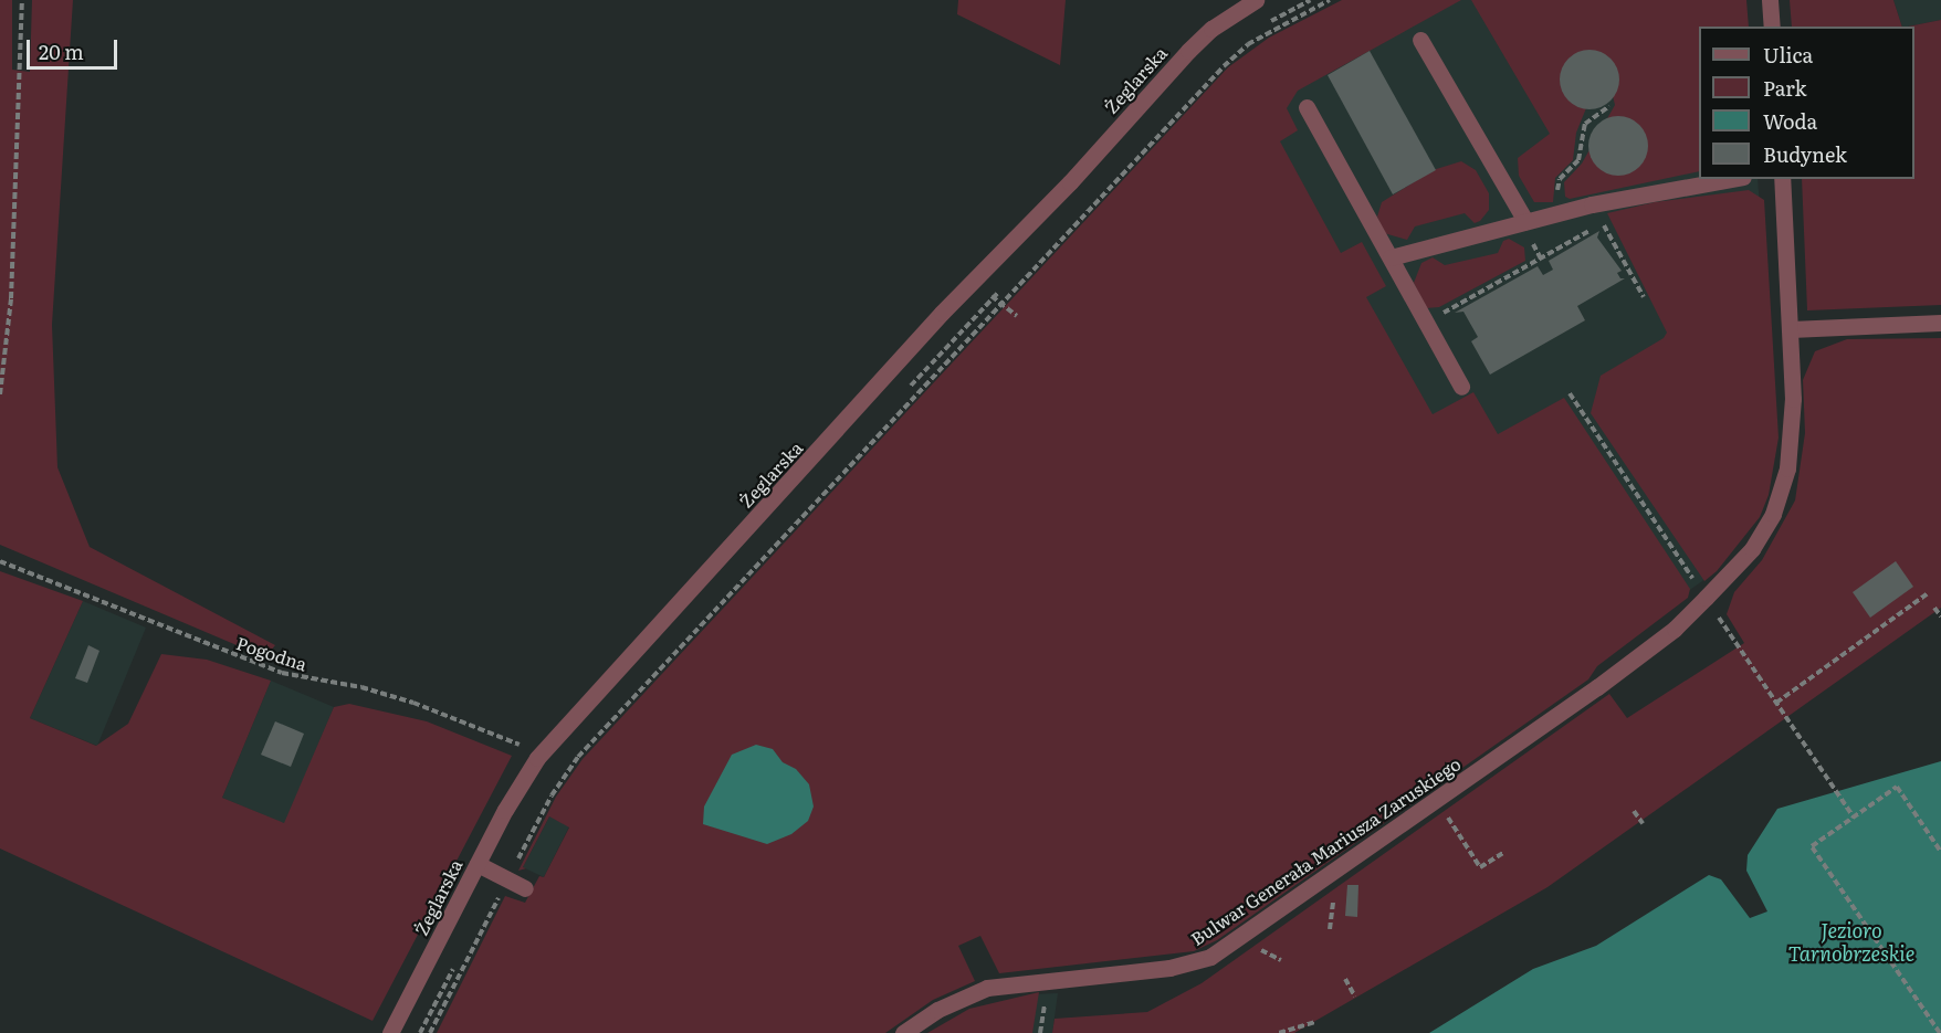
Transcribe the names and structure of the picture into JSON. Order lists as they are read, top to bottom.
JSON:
{
  "streets": {
    "street": ["Żeglarska", "Bulwar Generała Mariusza Zaruskiego"],
    "path": ["Pogodna"]
  },
  "crossings": [
    ["Żeglarska", "Pogodna"]
  ],
  "water": ["Jezioro Tarnobrzeskie"],
  "legend": [
    "Ulica",
    "Park",
    "Woda",
    "Budynek"
  ],
  "scale_bar": "20 m"
}
